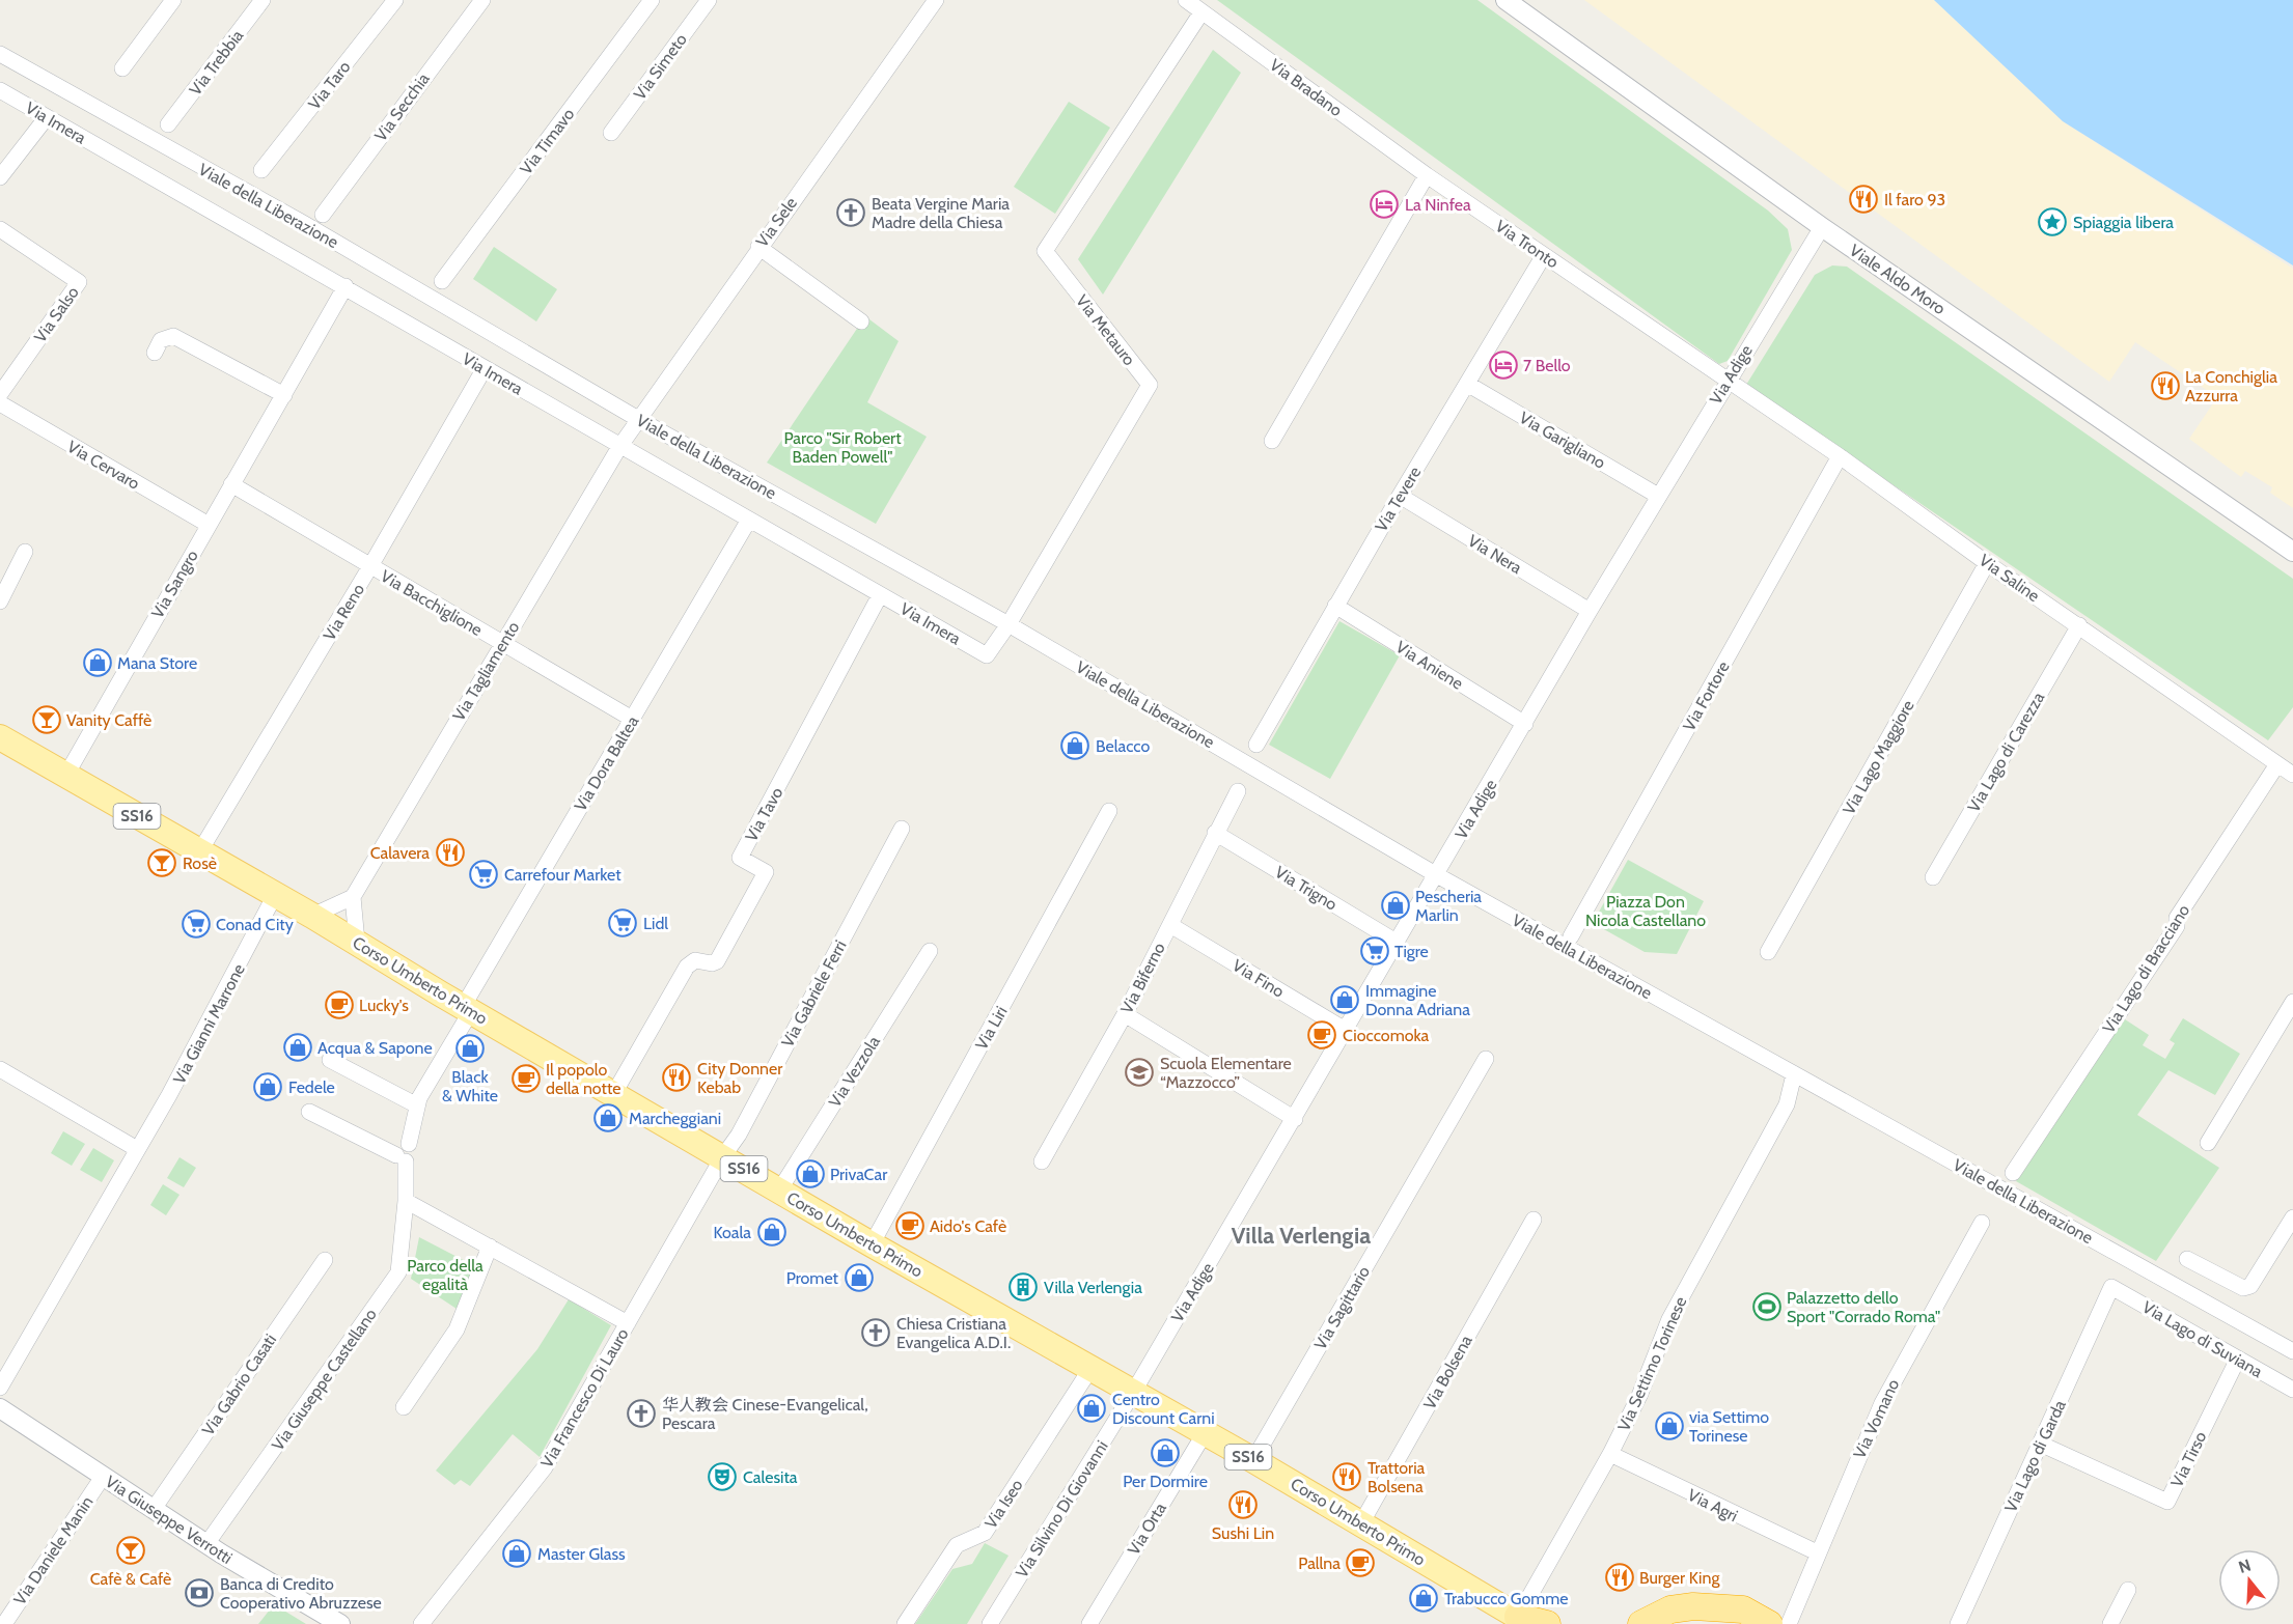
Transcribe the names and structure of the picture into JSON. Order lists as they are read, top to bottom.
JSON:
{
  "streets": {
    "main road": ["SS16", "Corso Umberto Primo"],
    "street": [
      "Via Trebbia",
      "Via Simeto",
      "Via Taro",
      "Via Bradano",
      "Via Secchia",
      "Via Imera",
      "Via Timavo",
      "Viale della Liberazione",
      "Via Sele",
      "Via Tronto",
      "Viale Aldo Moro",
      "Via Salso",
      "Via Metauro",
      "Via Adige",
      "Via Garigliano",
      "Via Cervaro",
      "Via Tevere",
      "Via Nera",
      "Via Saline",
      "Via Sangro",
      "Via Bacchiglione",
      "Via Reno",
      "Via Aniene",
      "Via Tagliamento",
      "Via Fortore",
      "Via Lago di Carezza",
      "Via Lago Maggiore",
      "Via Dora Baltea",
      "Via Tavo",
      "Via Trigno",
      "Via Lago di Bracciano",
      "Via Biferno",
      "Via Fino",
      "Via Gabriele Ferri",
      "Via Gianni Marrone",
      "Via Liri",
      "Via Vezzola",
      "Via Sagittario",
      "Via Lago di Suviana",
      "Via Settimo Torinese",
      "Via Bolsena",
      "Via Giuseppe Castellano",
      "Via Gabrio Casati",
      "Via Francesco Di Lauro",
      "Via Vomano",
      "Via Lago di Garda",
      "Via Tirso",
      "Via Iseo",
      "Via Agri",
      "Via Silvino Di Giovanni",
      "Via Giuseppe Verrotti",
      "Via Orta",
      "Via Daniele Manin"
    ]
  },
  "crossings": [
    ["Via Bradano", "Via Tronto"],
    ["Via Bradano", "Via Metauro"],
    ["Via Imera", "Via Sele"],
    ["Via Imera", "Via Metauro"],
    ["Via Imera", "Via Sangro"],
    ["Via Imera", "Via Reno"],
    ["Via Imera", "Via Tagliamento"],
    ["Via Imera", "Via Dora Baltea"],
    ["Via Imera", "Via Tavo"],
    ["Viale della Liberazione", "Via Sele"],
    ["Viale della Liberazione", "Via Metauro"],
    ["Viale della Liberazione", "Via Adige"],
    ["Viale della Liberazione", "Via Settimo Torinese"],
    ["Via Sele", "Via Tagliamento"],
    ["Via Tronto", "Via Adige"],
    ["Via Tronto", "Via Tevere"],
    ["Via Tronto", "Via Saline"],
    ["Viale Aldo Moro", "Via Adige"],
    ["Via Adige", "Via Garigliano"],
    ["Via Adige", "Via Nera"],
    ["Via Adige", "Via Saline"],
    ["Via Adige", "Via Aniene"],
    ["Via Adige", "Via Trigno"],
    ["Via Adige", "Via Fino"],
    ["Via Adige", "Corso Umberto Primo"],
    ["Via Adige", "Via Silvino Di Giovanni"],
    ["Via Garigliano", "Via Tevere"],
    ["Via Cervaro", "Via Sangro"],
    ["Via Tevere", "Via Nera"],
    ["Via Tevere", "Via Aniene"],
    ["Via Saline", "Via Fortore"],
    ["Via Saline", "Via Lago di Carezza"],
    ["Via Saline", "Via Lago Maggiore"],
    ["Via Saline", "Via Lago di Bracciano"],
    ["Via Sangro", "Via Bacchiglione"],
    ["Via Sangro", "Corso Umberto Primo"],
    ["Via Bacchiglione", "Via Reno"],
    ["Via Bacchiglione", "Via Tagliamento"],
    ["Via Bacchiglione", "Via Dora Baltea"],
    ["Via Reno", "Corso Umberto Primo"],
    ["Via Dora Baltea", "Corso Umberto Primo"],
    ["Via Tavo", "Corso Umberto Primo"],
    ["Via Trigno", "Via Biferno"],
    ["Via Biferno", "Via Fino"],
    ["Corso Umberto Primo", "Via Gabriele Ferri"],
    ["Corso Umberto Primo", "Via Gianni Marrone"],
    ["Corso Umberto Primo", "Via Liri"],
    ["Corso Umberto Primo", "Via Vezzola"],
    ["Corso Umberto Primo", "Via Sagittario"],
    ["Corso Umberto Primo", "Via Settimo Torinese"],
    ["Corso Umberto Primo", "Via Bolsena"],
    ["Corso Umberto Primo", "Via Francesco Di Lauro"],
    ["Corso Umberto Primo", "Via Iseo"],
    ["Corso Umberto Primo", "Via Silvino Di Giovanni"],
    ["Corso Umberto Primo", "Via Orta"],
    ["Via Gabriele Ferri", "Via Francesco Di Lauro"],
    ["Via Lago di Suviana", "Via Lago di Garda"],
    ["Via Lago di Suviana", "Via Tirso"],
    ["Via Settimo Torinese", "Via Agri"],
    ["Via Giuseppe Castellano", "Via Giuseppe Verrotti"],
    ["Via Gabrio Casati", "Via Giuseppe Verrotti"],
    ["Via Vomano", "Via Agri"],
    ["Via Lago di Garda", "Via Tirso"],
    ["Via Giuseppe Verrotti", "Via Daniele Manin"]
  ],
  "districts": ["Villa Verlengia"],
  "parks": ["Parco \"Sir Robert Baden Powell\"", "Piazza Don Nicola Castellano", "Parco della egalità"],
  "places": {
    "restaurant": [
      "Il faro 93",
      "La Conchiglia Azzurra",
      "Calavera",
      "City Donner Kebab",
      "Trattoria Bolsena",
      "Sushi Lin",
      "Burger King"
    ],
    "hotel": ["La Ninfea", "7 Bello"],
    "church": ["Beata Vergine Maria Madre della Chiesa", "Chiesa Cristiana Evangelica A.D.I.", "华人教会 Cinese-Evangelical, Pescara"],
    "place": ["Spiaggia libera"],
    "shop": [
      "Mana Store",
      "Belacco",
      "Pescheria Marlin",
      "Immagine Donna Adriana",
      "Acqua & Sapone",
      "Black & White",
      "Fedele",
      "Marcheggiani",
      "PrivaCar",
      "Koala",
      "Promet",
      "Centro Discount Carni",
      "via Settimo Torinese",
      "Per Dormire",
      "Master Glass",
      "Trabucco Gomme"
    ],
    "bar": ["Vanity Caffè", "Rosè", "Cafè & Cafè"],
    "supermarket": [
      "Carrefour Market",
      "Lidl",
      "Conad City",
      "Tigre"
    ],
    "cafe": [
      "Lucky's",
      "Cioccomoka",
      "Il popolo della notte",
      "Aido's Cafè",
      "Pallna"
    ],
    "school or university": ["Scuola Elementare “Mazzocco”"],
    "building": ["Villa Verlengia"],
    "sports": ["Palazzetto dello Sport \"Corrado Roma\""],
    "theatre": ["Calesita"],
    "bank": ["Banca di Credito Cooperativo Abruzzese"]
  },
  "north": "top"
}
